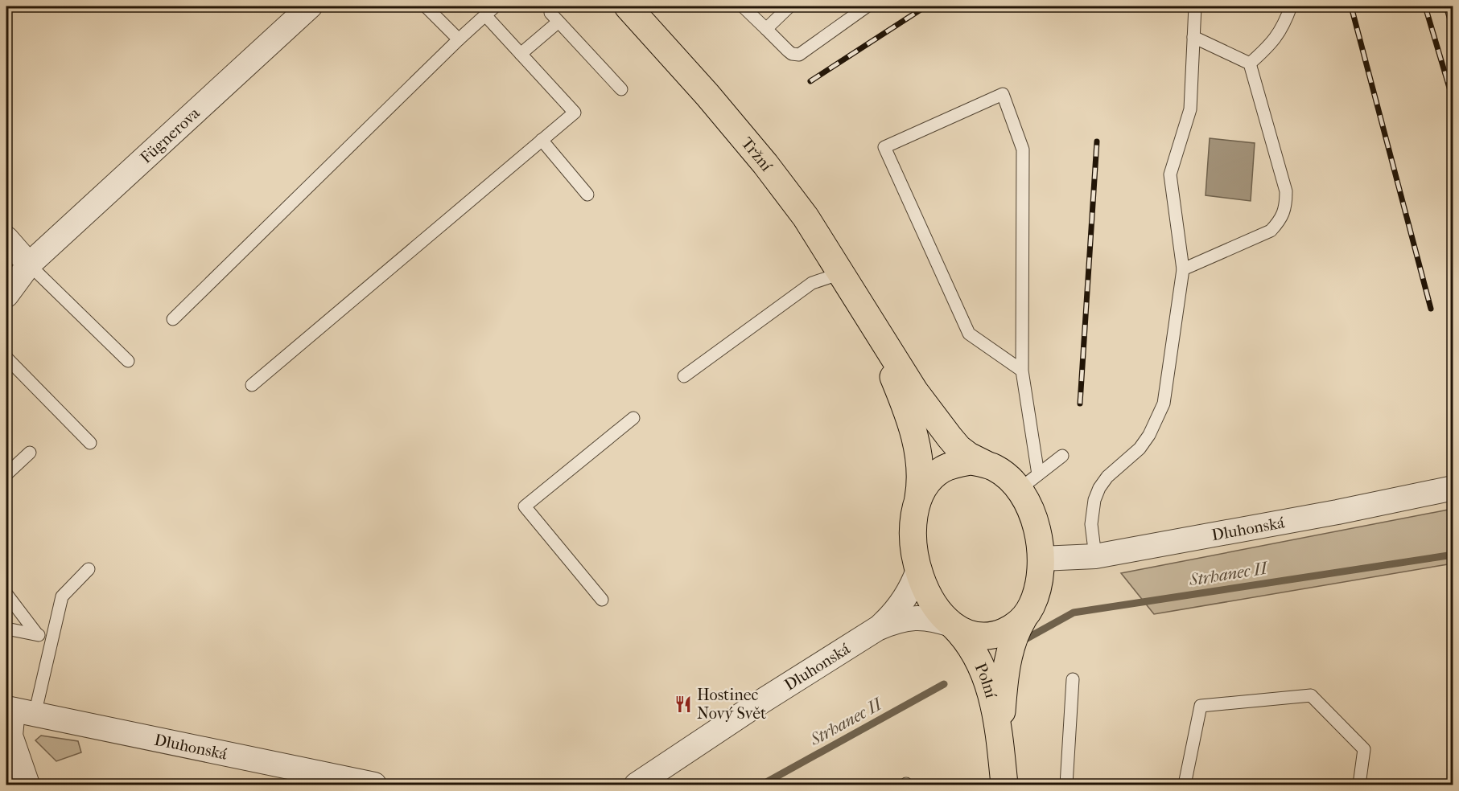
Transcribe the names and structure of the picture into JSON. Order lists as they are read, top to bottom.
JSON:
{
  "streets": {
    "main road": ["Tržní", "Dluhonská", "Polní"],
    "street": ["Fügnerova"]
  },
  "crossings": [
    ["Tržní", "Dluhonská"],
    ["Tržní", "Polní"],
    ["Dluhonská", "Polní"]
  ],
  "water": ["Strhanec II"],
  "places": {
    "restaurant": ["Hostinec Nový Svět"]
  }
}
